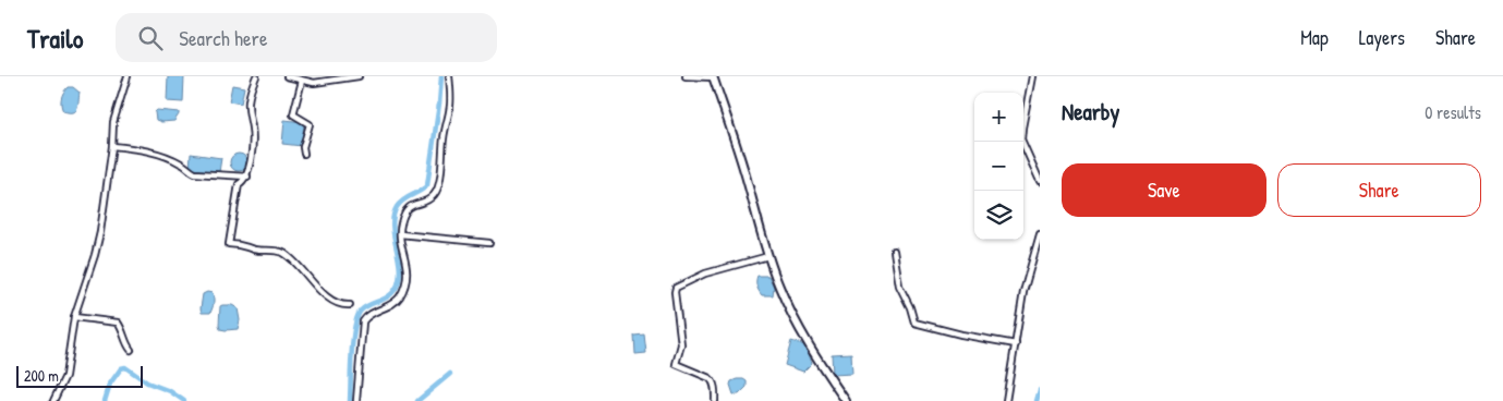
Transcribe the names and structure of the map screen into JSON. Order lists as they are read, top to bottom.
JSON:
{
  "scale_bar": "200 m",
  "page": {
    "header": "Trailo",
    "search": "Search here",
    "nav": ["Map", "Layers", "Share"],
    "heading": ["Nearby", "0 results"],
    "map_buttons": ["+", "−"],
    "buttons": ["Save", "Share"],
    "scale": "200 m"
  }
}
